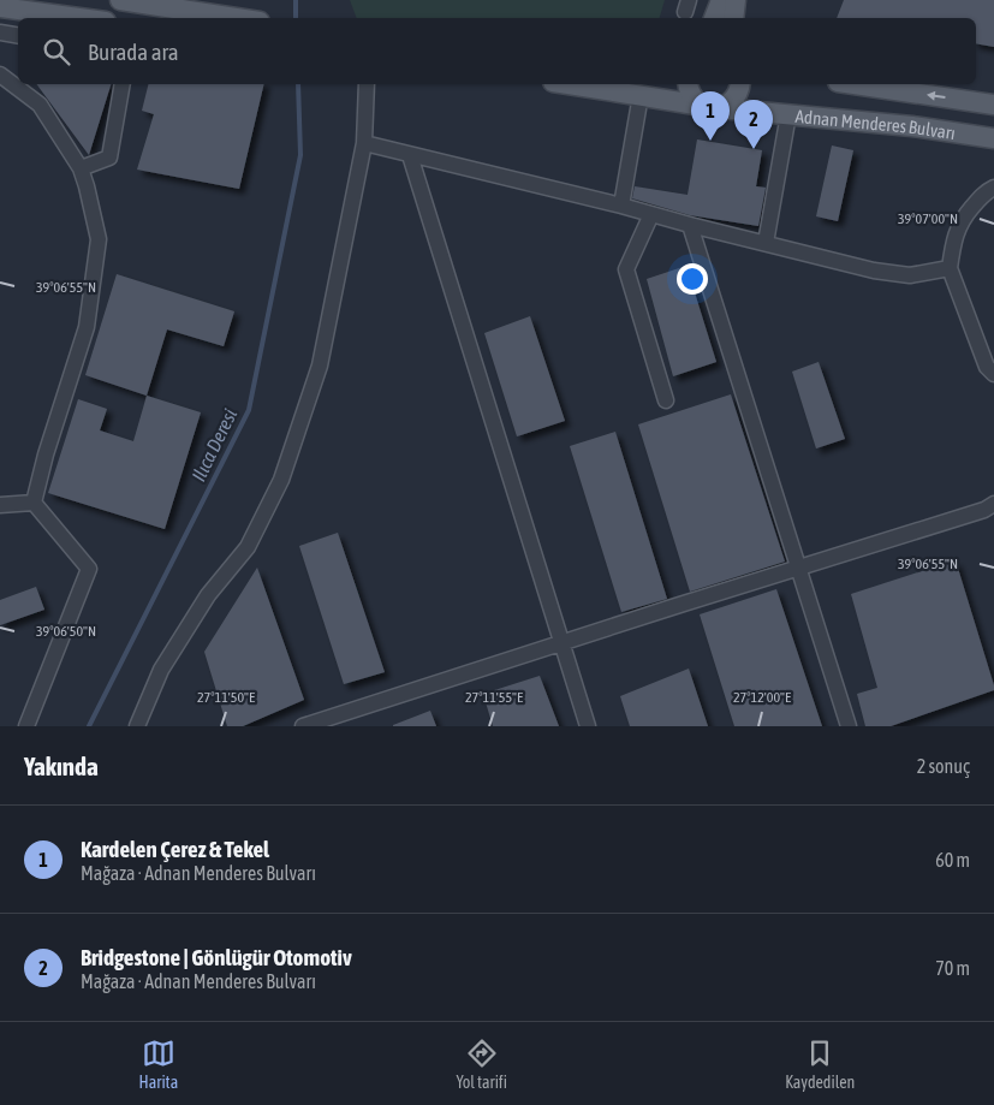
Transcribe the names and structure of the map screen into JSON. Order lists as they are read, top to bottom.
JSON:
{
  "streets": {
    "main road": ["Adnan Menderes Bulvarı"]
  },
  "water": ["Ilıca Deresi"],
  "page": {
    "search": "Burada ara",
    "pins": ["1", "2"],
    "heading": ["Yakında", "2 sonuç"],
    "list": [
      {
        "mark": "1",
        "name": "Kardelen Çerez & Tekel",
        "note": "Mağaza · Adnan Menderes Bulvarı",
        "value": "60 m"
      },
      {
        "mark": "2",
        "name": "Bridgestone | Gönlügür Otomotiv",
        "note": "Mağaza · Adnan Menderes Bulvarı",
        "value": "70 m"
      }
    ],
    "nav": ["Harita", "Yol tarifi", "Kaydedilen"]
  },
  "coordinates": [
    "39°07'00\"N",
    "39°06'55\"N",
    "39°06'50\"N",
    "27°11'50\"E",
    "27°11'55\"E",
    "27°12'00\"E"
  ]
}
